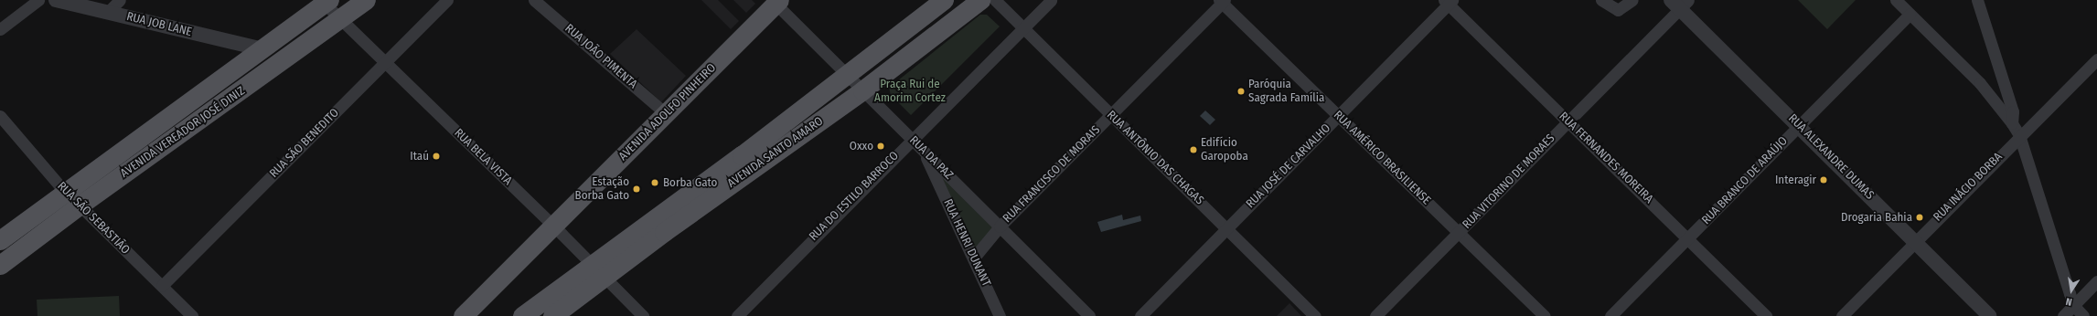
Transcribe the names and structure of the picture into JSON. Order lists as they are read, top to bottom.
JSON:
{
  "streets": {
    "main road": ["AVENIDA ADOLFO PINHEIRO", "AVENIDA VEREADOR JOSÉ DINIZ", "AVENIDA SANTO AMARO"],
    "street": [
      "RUA JOB LANE",
      "RUA JOÃO PIMENTA",
      "RUA SÃO BENEDITO",
      "RUA BELA VISTA",
      "RUA ALEXANDRE DUMAS",
      "RUA DA PAZ",
      "RUA ANTÔNIO DAS CHAGAS",
      "RUA AMÉRICO BRASILIENSE",
      "RUA FERNANDES MOREIRA",
      "RUA JOSÉ DE CARVALHO",
      "RUA FRANCISCO DE MORAIS",
      "RUA BRANCO DE ARAÚJO",
      "RUA VITORINO DE MORAES",
      "RUA INÁCIO BORBA",
      "RUA DO ESTILO BARROCO",
      "RUA SÃO SEBASTIÃO",
      "RUA HENRI DUNANT"
    ]
  },
  "crossings": [
    ["RUA JOB LANE", "AVENIDA VEREADOR JOSÉ DINIZ"],
    ["RUA JOÃO PIMENTA", "AVENIDA ADOLFO PINHEIRO"],
    ["AVENIDA ADOLFO PINHEIRO", "RUA BELA VISTA"],
    ["AVENIDA ADOLFO PINHEIRO", "RUA DA PAZ"],
    ["AVENIDA VEREADOR JOSÉ DINIZ", "RUA BELA VISTA"],
    ["AVENIDA VEREADOR JOSÉ DINIZ", "RUA SÃO SEBASTIÃO"],
    ["RUA SÃO BENEDITO", "RUA BELA VISTA"],
    ["RUA SÃO BENEDITO", "RUA SÃO SEBASTIÃO"],
    ["AVENIDA SANTO AMARO", "RUA BELA VISTA"],
    ["AVENIDA SANTO AMARO", "RUA DA PAZ"],
    ["RUA ALEXANDRE DUMAS", "RUA BRANCO DE ARAÚJO"],
    ["RUA ALEXANDRE DUMAS", "RUA VITORINO DE MORAES"],
    ["RUA ALEXANDRE DUMAS", "RUA INÁCIO BORBA"],
    ["RUA DA PAZ", "RUA FRANCISCO DE MORAIS"],
    ["RUA DA PAZ", "RUA DO ESTILO BARROCO"],
    ["RUA DA PAZ", "RUA HENRI DUNANT"],
    ["RUA ANTÔNIO DAS CHAGAS", "RUA JOSÉ DE CARVALHO"],
    ["RUA ANTÔNIO DAS CHAGAS", "RUA FRANCISCO DE MORAIS"],
    ["RUA ANTÔNIO DAS CHAGAS", "RUA DO ESTILO BARROCO"],
    ["RUA AMÉRICO BRASILIENSE", "RUA JOSÉ DE CARVALHO"],
    ["RUA AMÉRICO BRASILIENSE", "RUA FRANCISCO DE MORAIS"],
    ["RUA AMÉRICO BRASILIENSE", "RUA VITORINO DE MORAES"],
    ["RUA FERNANDES MOREIRA", "RUA JOSÉ DE CARVALHO"],
    ["RUA FERNANDES MOREIRA", "RUA BRANCO DE ARAÚJO"],
    ["RUA FERNANDES MOREIRA", "RUA VITORINO DE MORAES"],
    ["RUA FRANCISCO DE MORAIS", "RUA HENRI DUNANT"]
  ],
  "parks": ["Praça Rui de Amorim Cortez"],
  "places": [
    "Paróquia Sagrada Família",
    "Oxxo",
    "Edifício Garopoba",
    "Itaú",
    "Interagir",
    "Borba Gato",
    "Estação Borba Gato",
    "Drogaria Bahia"
  ],
  "north": "bottom"
}
